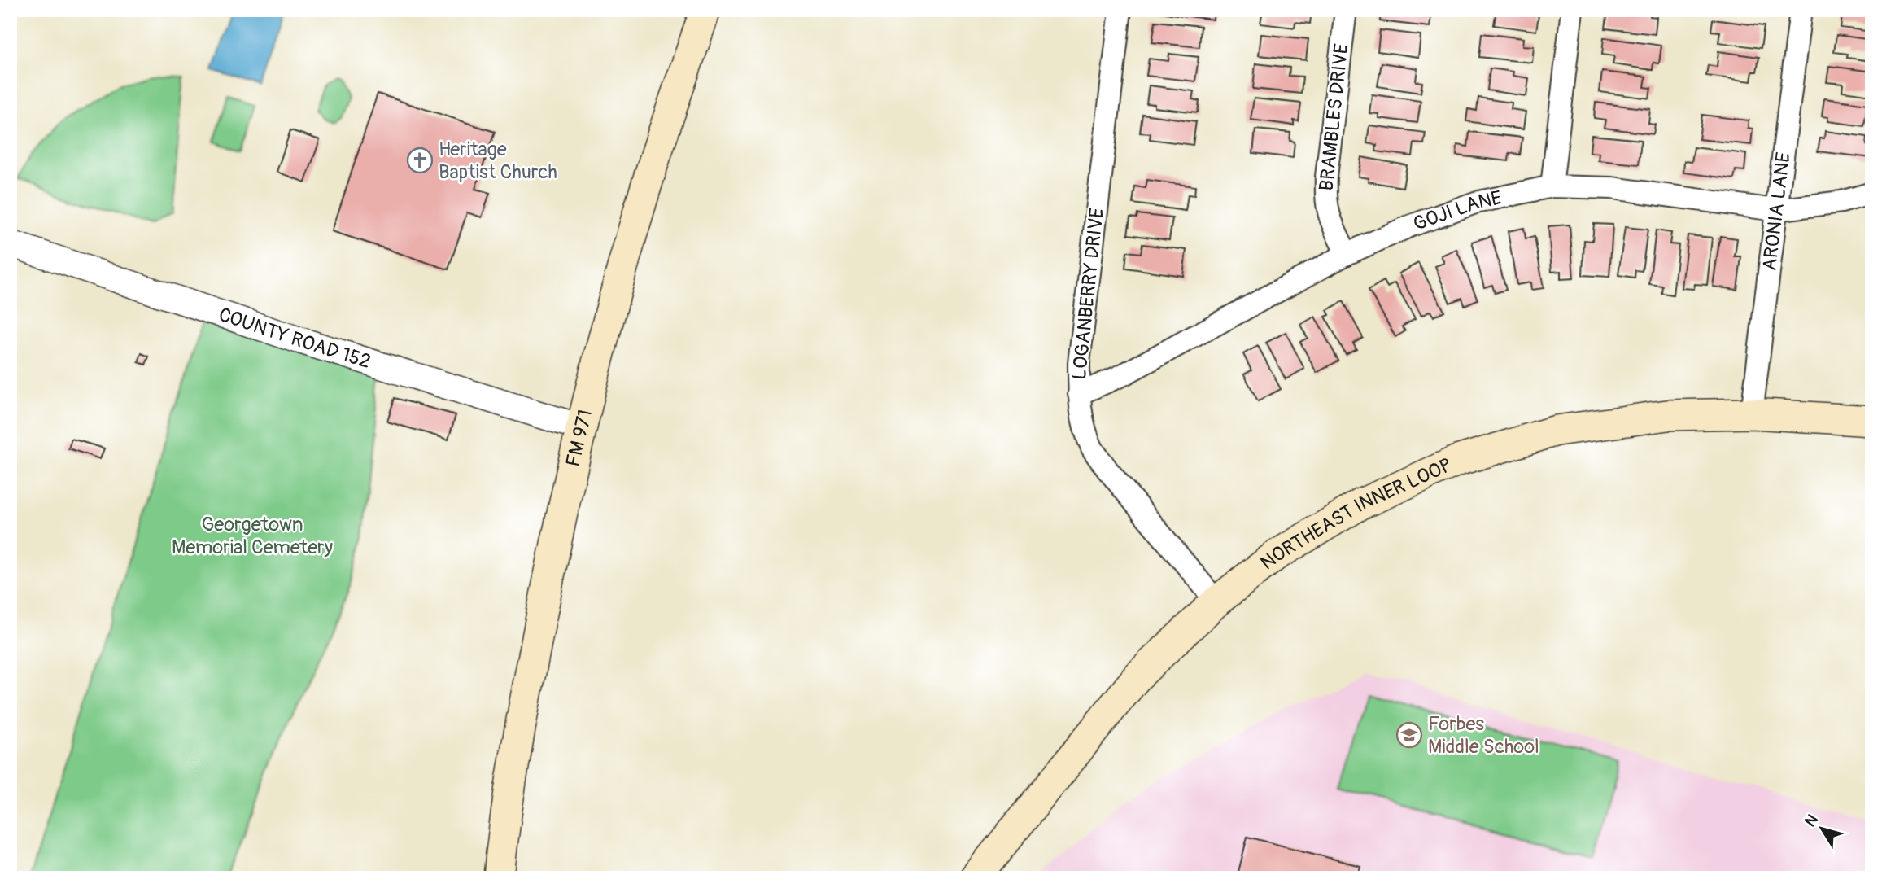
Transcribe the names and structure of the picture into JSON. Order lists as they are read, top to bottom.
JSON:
{
  "streets": {
    "main road": ["FM 971", "NORTHEAST INNER LOOP"],
    "street": [
      "BRAMBLES DRIVE",
      "GOJI LANE",
      "ARONIA LANE",
      "LOGANBERRY DRIVE",
      "COUNTY ROAD 152"
    ]
  },
  "crossings": [
    ["BRAMBLES DRIVE", "GOJI LANE"],
    ["GOJI LANE", "ARONIA LANE"],
    ["GOJI LANE", "LOGANBERRY DRIVE"],
    ["ARONIA LANE", "NORTHEAST INNER LOOP"],
    ["LOGANBERRY DRIVE", "NORTHEAST INNER LOOP"],
    ["COUNTY ROAD 152", "FM 971"]
  ],
  "parks": ["Georgetown Memorial Cemetery"],
  "places": {
    "church": ["Heritage Baptist Church"],
    "school or university": ["Forbes Middle School"]
  },
  "north": "top left"
}
